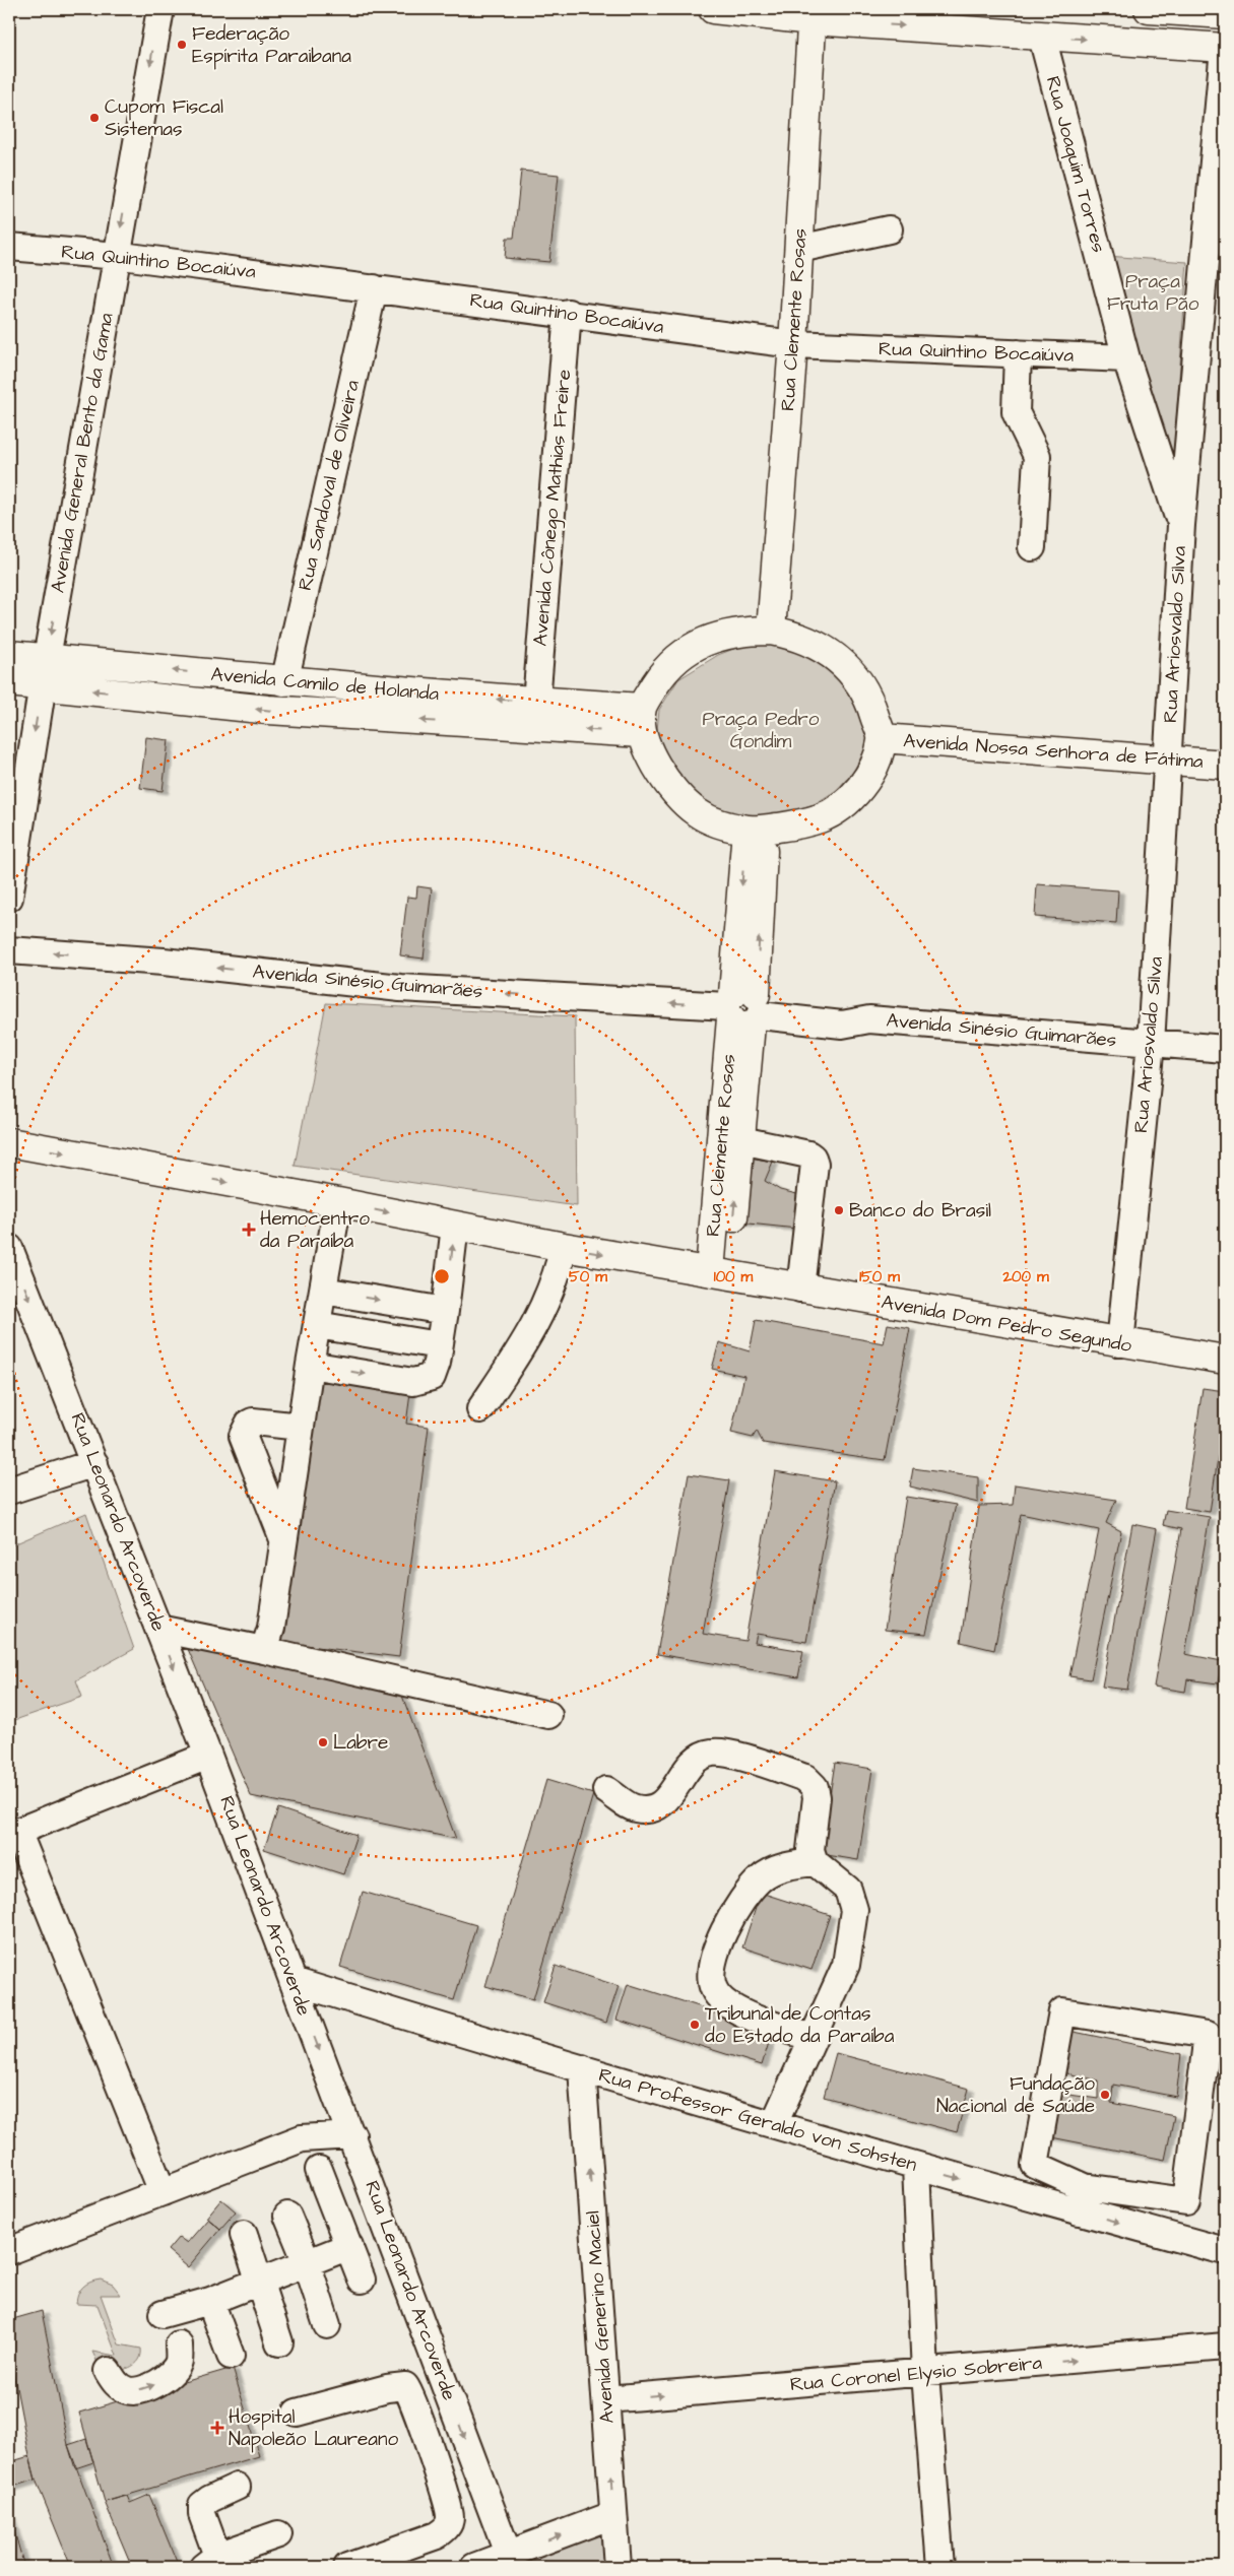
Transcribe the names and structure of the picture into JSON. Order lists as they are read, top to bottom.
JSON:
{
  "streets": {
    "main road": [
      "Rua Clemente Rosas",
      "Avenida Camilo de Holanda",
      "Avenida Nossa Senhora de Fátima",
      "Avenida Dom Pedro Segundo"
    ],
    "street": [
      "Rua Joaquim Torres",
      "Rua Quintino Bocaiúva",
      "Avenida General Bento da Gama",
      "Rua Sandoval de Oliveira",
      "Avenida Cônego Mathias Freire",
      "Rua Ariosvaldo Silva",
      "Avenida Sinésio Guimarães",
      "Rua Leonardo Arcoverde",
      "Rua Professor Geraldo von Sohsten",
      "Avenida Generino Maciel",
      "Rua Coronel Elysio Sobreira"
    ]
  },
  "crossings": [
    ["Rua Joaquim Torres", "Rua Quintino Bocaiúva"],
    ["Rua Joaquim Torres", "Rua Ariosvaldo Silva"],
    ["Rua Quintino Bocaiúva", "Rua Clemente Rosas"],
    ["Rua Quintino Bocaiúva", "Avenida General Bento da Gama"],
    ["Rua Quintino Bocaiúva", "Rua Sandoval de Oliveira"],
    ["Rua Quintino Bocaiúva", "Avenida Cônego Mathias Freire"],
    ["Rua Clemente Rosas", "Avenida Sinésio Guimarães"],
    ["Rua Clemente Rosas", "Avenida Dom Pedro Segundo"],
    ["Avenida General Bento da Gama", "Avenida Camilo de Holanda"],
    ["Rua Sandoval de Oliveira", "Avenida Camilo de Holanda"],
    ["Avenida Cônego Mathias Freire", "Avenida Camilo de Holanda"],
    ["Rua Ariosvaldo Silva", "Avenida Nossa Senhora de Fátima"],
    ["Rua Ariosvaldo Silva", "Avenida Sinésio Guimarães"],
    ["Rua Ariosvaldo Silva", "Avenida Dom Pedro Segundo"],
    ["Rua Leonardo Arcoverde", "Rua Professor Geraldo von Sohsten"],
    ["Rua Professor Geraldo von Sohsten", "Avenida Generino Maciel"],
    ["Avenida Generino Maciel", "Rua Coronel Elysio Sobreira"]
  ],
  "one_way": [
    "Avenida General Bento da Gama",
    "Avenida Camilo de Holanda",
    "Avenida Sinésio Guimarães",
    "Avenida Dom Pedro Segundo",
    "Avenida Generino Maciel",
    "Rua Coronel Elysio Sobreira"
  ],
  "parks": ["Praça Fruta Pão", "Praça Pedro Gondim"],
  "places": {
    "other": [
      "Federação Espírita Paraibana",
      "Cupom Fiscal Sistemas",
      "Banco do Brasil",
      "Labre",
      "Tribunal de Contas do Estado da Paraíba",
      "Fundação Nacional de Saúde"
    ],
    "health": ["Hemocentro da Paraíba", "Hospital Napoleão Laureano"]
  },
  "rings": [
    "50 m",
    "100 m",
    "150 m",
    "200 m"
  ]
}
